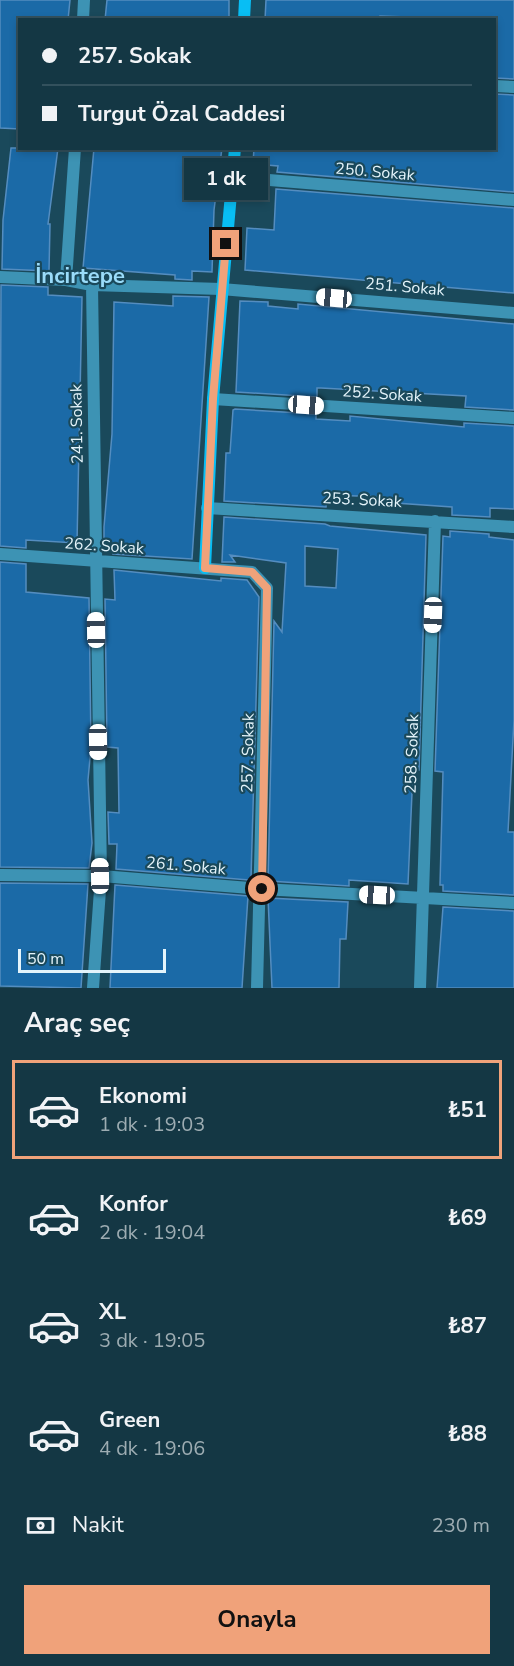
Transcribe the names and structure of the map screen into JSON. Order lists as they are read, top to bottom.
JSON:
{
  "streets": {
    "street": [
      "250. Sokak",
      "251. Sokak",
      "252. Sokak",
      "241. Sokak",
      "253. Sokak",
      "262. Sokak",
      "257. Sokak",
      "258. Sokak",
      "261. Sokak"
    ]
  },
  "crossings": [
    ["251. Sokak", "241. Sokak"],
    ["241. Sokak", "262. Sokak"],
    ["241. Sokak", "261. Sokak"],
    ["253. Sokak", "258. Sokak"],
    ["262. Sokak", "257. Sokak"],
    ["257. Sokak", "261. Sokak"],
    ["258. Sokak", "261. Sokak"]
  ],
  "districts": ["İncirtepe"],
  "scale_bar": "50 m",
  "page": {
    "banner": ["257. Sokak", "Turgut Özal Caddesi"],
    "bubble": "1 dk",
    "scale": "50 m",
    "heading": "Araç seç",
    "list": [
      {
        "name": "Ekonomi",
        "note": "1 dk · 19:03",
        "value": "₺51"
      },
      {
        "name": "Konfor",
        "note": "2 dk · 19:04",
        "value": "₺69"
      },
      {
        "name": "XL",
        "note": "3 dk · 19:05",
        "value": "₺87"
      },
      {
        "name": "Green",
        "note": "4 dk · 19:06",
        "value": "₺88"
      }
    ],
    "pay": ["Nakit", "230 m"],
    "buttons": "Onayla"
  }
}
